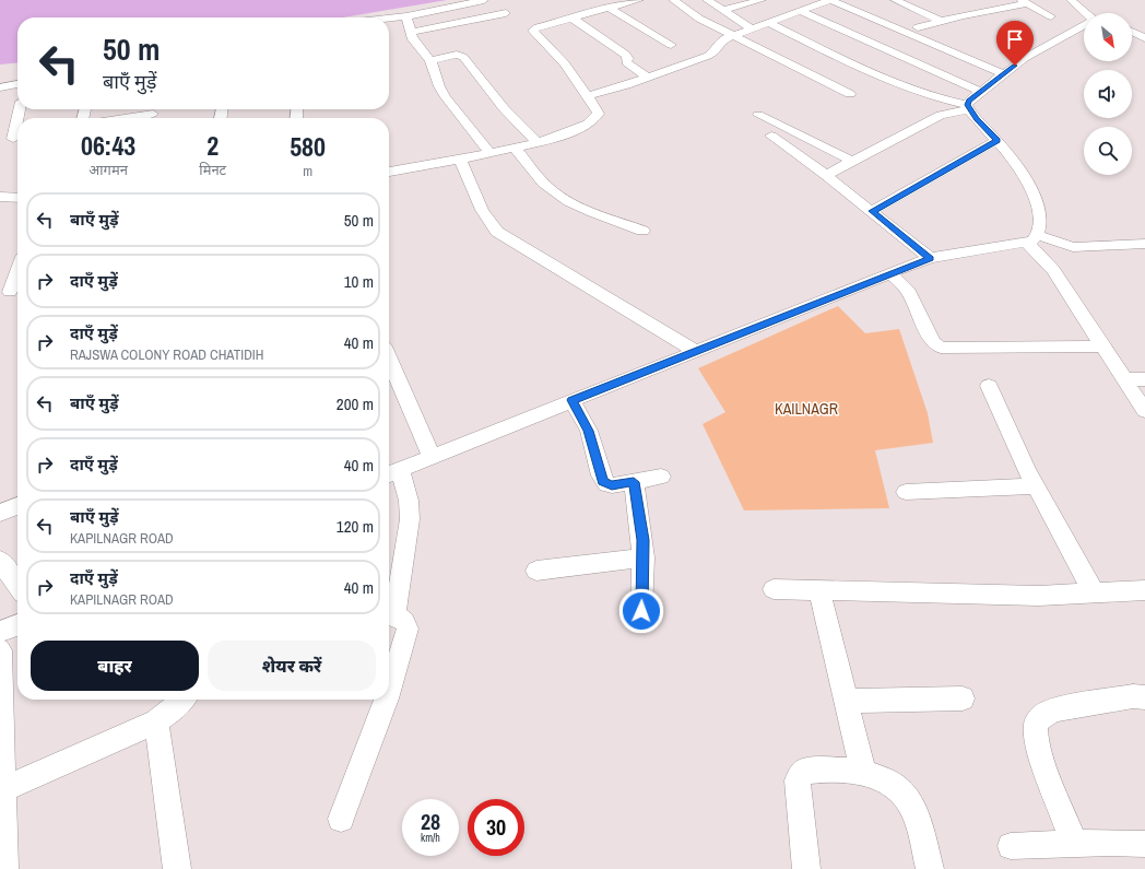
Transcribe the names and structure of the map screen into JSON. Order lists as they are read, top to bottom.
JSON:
{
  "parks": ["KAILNAGR"],
  "north": "bottom right",
  "page": {
    "turn": ["50 m", "बाएँ मुड़ें"],
    "eta": [
      "06:43",
      "आगमन",
      "2",
      "मिनट",
      "580",
      "m"
    ],
    "list": [
      {
        "name": "बाएँ मुड़ें",
        "value": "50 m"
      },
      {
        "name": "दाएँ मुड़ें",
        "value": "10 m"
      },
      {
        "name": "दाएँ मुड़ें",
        "note": "RAJSWA COLONY ROAD CHATIDIH",
        "value": "40 m"
      },
      {
        "name": "बाएँ मुड़ें",
        "value": "200 m"
      },
      {
        "name": "दाएँ मुड़ें",
        "value": "40 m"
      },
      {
        "name": "बाएँ मुड़ें",
        "note": "KAPILNAGR ROAD",
        "value": "120 m"
      },
      {
        "name": "दाएँ मुड़ें",
        "note": "KAPILNAGR ROAD",
        "value": "40 m"
      }
    ],
    "buttons": ["बाहर", "शेयर करें"],
    "speed": "28 km/h",
    "limit": "30"
  }
}
